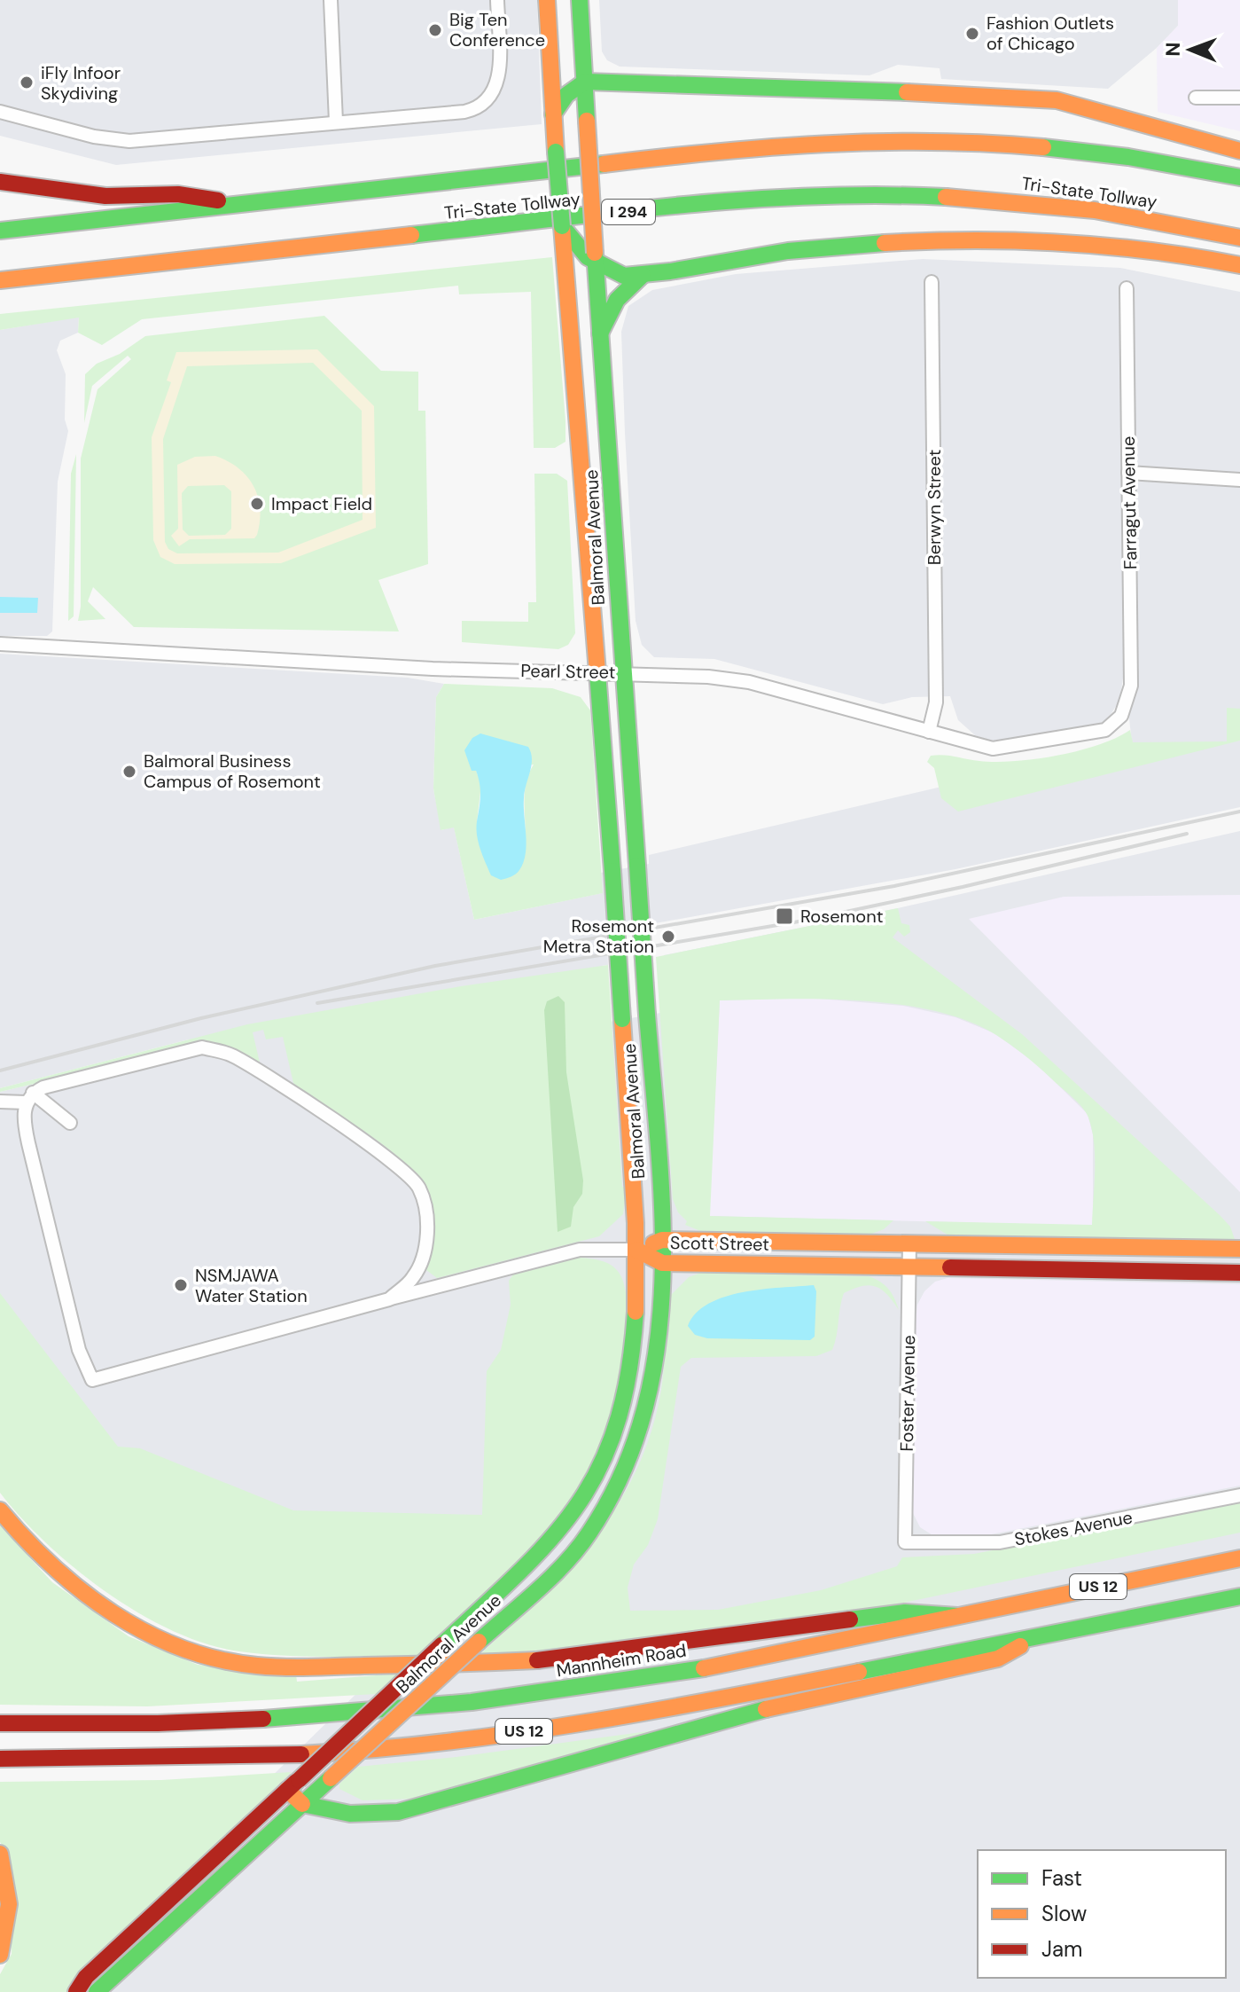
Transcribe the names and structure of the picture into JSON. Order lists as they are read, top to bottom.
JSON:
{
  "streets": {
    "main road": [
      "Tri-State Tollway",
      "I 294",
      "Balmoral Avenue",
      "Scott Street",
      "US 12",
      "Mannheim Road"
    ],
    "street": [
      "Farragut Avenue",
      "Berwyn Street",
      "Pearl Street",
      "Foster Avenue",
      "Stokes Avenue"
    ]
  },
  "crossings": [
    ["Farragut Avenue", "Pearl Street"],
    ["Berwyn Street", "Pearl Street"],
    ["Balmoral Avenue", "Pearl Street"],
    ["Balmoral Avenue", "Scott Street"],
    ["Scott Street", "Foster Avenue"],
    ["Foster Avenue", "Stokes Avenue"]
  ],
  "places": {
    "other": [
      "Big Ten Conference",
      "Fashion Outlets of Chicago",
      "iFly Infoor Skydiving",
      "Impact Field",
      "Balmoral Business Campus of Rosemont",
      "Rosemont Metra Station",
      "NSMJAWA Water Station"
    ],
    "transit": ["Rosemont"]
  },
  "legend": ["Fast", "Slow", "Jam"],
  "north": "left"
}
